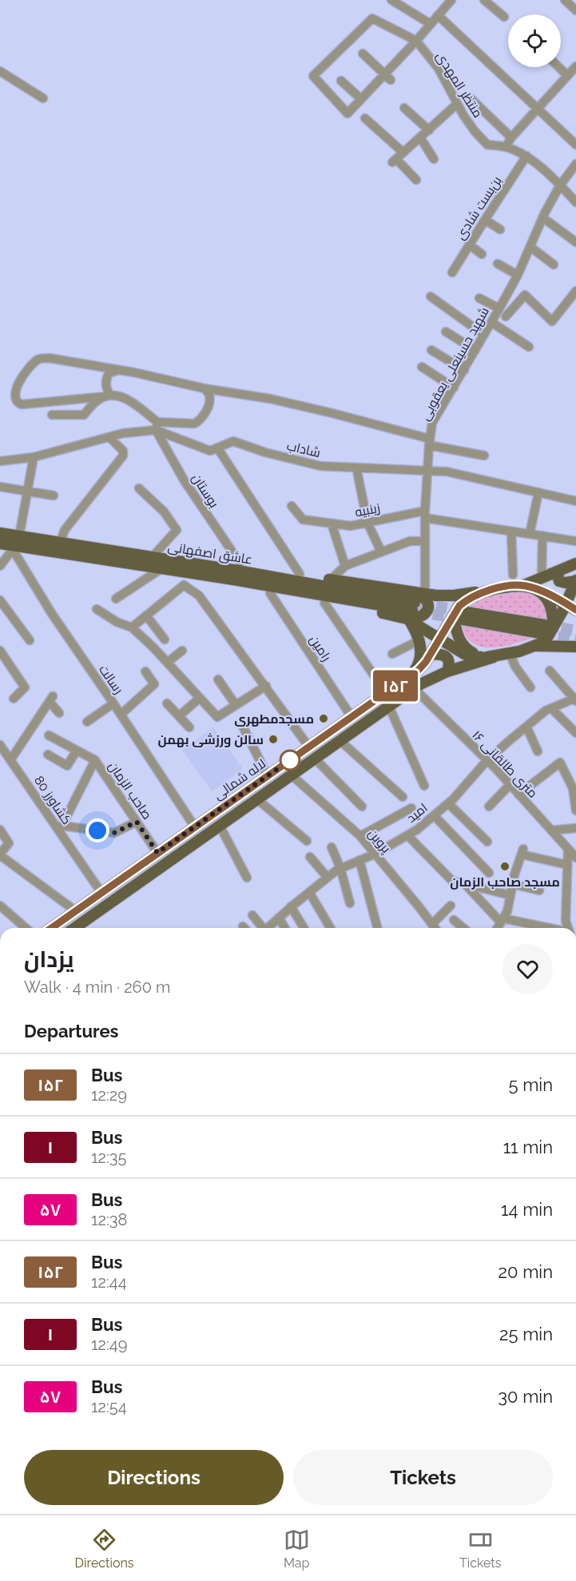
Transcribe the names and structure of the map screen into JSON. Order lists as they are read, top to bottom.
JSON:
{
  "streets": {
    "main road": ["عاشق اصفهانی", "لاله شمالی"],
    "street": [
      "منتظر المهدی",
      "بن‌بست شادی",
      "شهید حسینعلی یعقوبی",
      "شاداب",
      "بوستان",
      "زینبیه",
      "رامین",
      "رسالت",
      "۱۶ متری طالقانی",
      "صاحب الزمان",
      "کشاورز 80",
      "امید",
      "پروین"
    ]
  },
  "crossings": [
    ["منتظر المهدی", "بن‌بست شادی"],
    ["منتظر المهدی", "شهید حسینعلی یعقوبی"],
    ["شهید حسینعلی یعقوبی", "شاداب"],
    ["شهید حسینعلی یعقوبی", "زینبیه"],
    ["شاداب", "بوستان"],
    ["عاشق اصفهانی", "رسالت"],
    ["رامین", "لاله شمالی"],
    ["رسالت", "لاله شمالی"],
    ["۱۶ متری طالقانی", "لاله شمالی"],
    ["۱۶ متری طالقانی", "امید"],
    ["لاله شمالی", "صاحب الزمان"],
    ["لاله شمالی", "کشاورز 80"],
    ["لاله شمالی", "پروین"],
    ["صاحب الزمان", "کشاورز 80"],
    ["امید", "پروین"]
  ],
  "places": ["مسجدمطهری", "سالن ورزشی بهمن", "مسجد صاحب الزمان"],
  "lines": ["bus line ۱۵۲"],
  "page": {
    "on_map": "۱۵۲",
    "heading": [
      ["یزدان", "Walk · 4 min · 260 m"],
      "Departures"
    ],
    "list": [
      {
        "mark": "۱۵۲",
        "name": "Bus",
        "note": "12:29",
        "value": "5 min"
      },
      {
        "mark": "۱",
        "name": "Bus",
        "note": "12:35",
        "value": "11 min"
      },
      {
        "mark": "۵۷",
        "name": "Bus",
        "note": "12:38",
        "value": "14 min"
      },
      {
        "mark": "۱۵۲",
        "name": "Bus",
        "note": "12:44",
        "value": "20 min"
      },
      {
        "mark": "۱",
        "name": "Bus",
        "note": "12:49",
        "value": "25 min"
      },
      {
        "mark": "۵۷",
        "name": "Bus",
        "note": "12:54",
        "value": "30 min"
      }
    ],
    "buttons": ["Directions", "Tickets"],
    "tabs": ["Directions", "Map", "Tickets"]
  }
}
